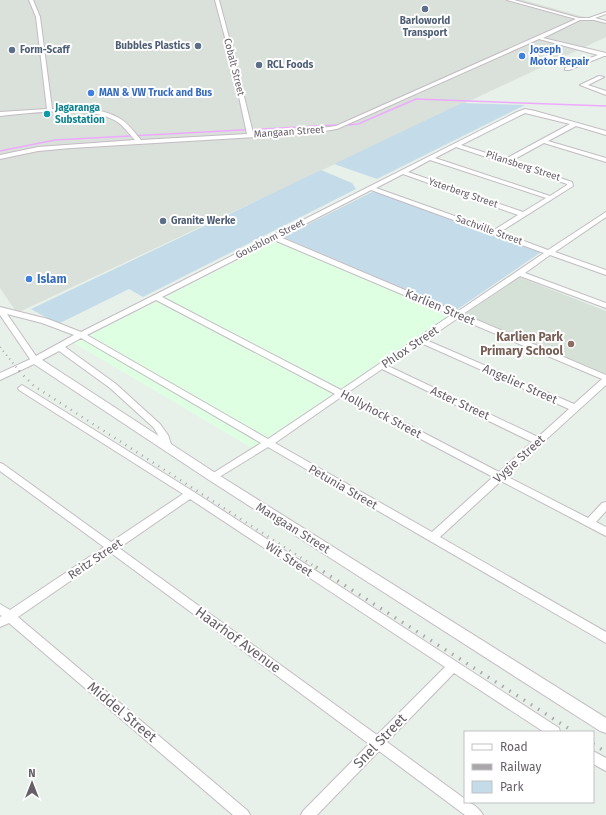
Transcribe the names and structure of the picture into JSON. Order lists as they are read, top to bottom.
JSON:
{
  "streets": {
    "street": [
      "Cobalt Street",
      "Mangaan Street",
      "Pilansberg Street",
      "Ysterberg Street",
      "Sachville Street",
      "Gousblom Street",
      "Karlien Street",
      "Phlox Street",
      "Angelier Street",
      "Aster Street",
      "Hollyhock Street",
      "Vygie Street",
      "Petunia Street",
      "Reitz Street",
      "Wit Street",
      "Haarhof Avenue",
      "Middel Street",
      "Snel Street"
    ]
  },
  "crossings": [
    ["Cobalt Street", "Mangaan Street"],
    ["Mangaan Street", "Gousblom Street"],
    ["Mangaan Street", "Phlox Street"],
    ["Mangaan Street", "Petunia Street"],
    ["Pilansberg Street", "Ysterberg Street"],
    ["Pilansberg Street", "Sachville Street"],
    ["Pilansberg Street", "Gousblom Street"],
    ["Ysterberg Street", "Gousblom Street"],
    ["Sachville Street", "Gousblom Street"],
    ["Sachville Street", "Phlox Street"],
    ["Gousblom Street", "Karlien Street"],
    ["Gousblom Street", "Hollyhock Street"],
    ["Gousblom Street", "Petunia Street"],
    ["Karlien Street", "Phlox Street"],
    ["Karlien Street", "Vygie Street"],
    ["Phlox Street", "Angelier Street"],
    ["Phlox Street", "Aster Street"],
    ["Phlox Street", "Hollyhock Street"],
    ["Phlox Street", "Petunia Street"],
    ["Angelier Street", "Vygie Street"],
    ["Aster Street", "Vygie Street"],
    ["Hollyhock Street", "Vygie Street"],
    ["Vygie Street", "Petunia Street"],
    ["Reitz Street", "Wit Street"],
    ["Reitz Street", "Haarhof Avenue"],
    ["Reitz Street", "Middel Street"],
    ["Wit Street", "Snel Street"],
    ["Haarhof Avenue", "Snel Street"]
  ],
  "places": [
    "Barloworld Transport",
    "Bubbles Plastics",
    "Form-Scaff",
    "Joseph Motor Repair",
    "RCL Foods",
    "MAN & VW Truck and Bus",
    "Jagaranga Substation",
    "Granite Werke",
    "Islam",
    "Karlien Park Primary School"
  ],
  "legend": ["Road", "Railway", "Park"],
  "north": "top"
}
